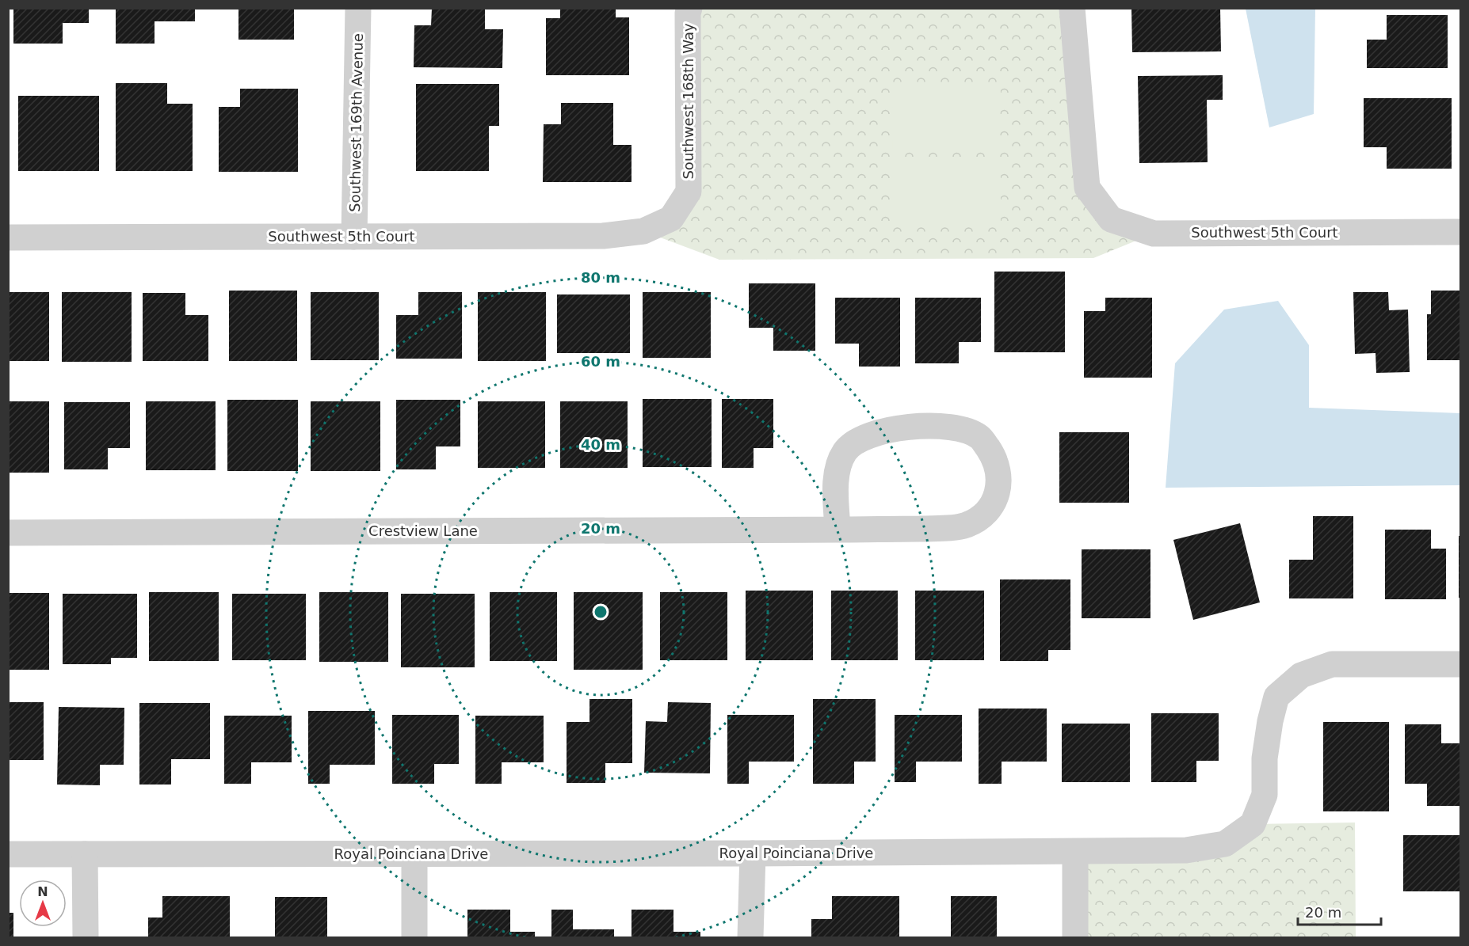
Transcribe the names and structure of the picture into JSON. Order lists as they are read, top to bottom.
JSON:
{
  "streets": {
    "street": [
      "Southwest 168th Way",
      "Southwest 169th Avenue",
      "Southwest 5th Court",
      "Crestview Lane",
      "Royal Poinciana Drive"
    ]
  },
  "crossings": [
    ["Southwest 168th Way", "Southwest 5th Court"],
    ["Southwest 169th Avenue", "Southwest 5th Court"]
  ],
  "scale_bar": "20 m",
  "north": "top",
  "rings": [
    "80 m",
    "60 m",
    "40 m",
    "20 m"
  ]
}
